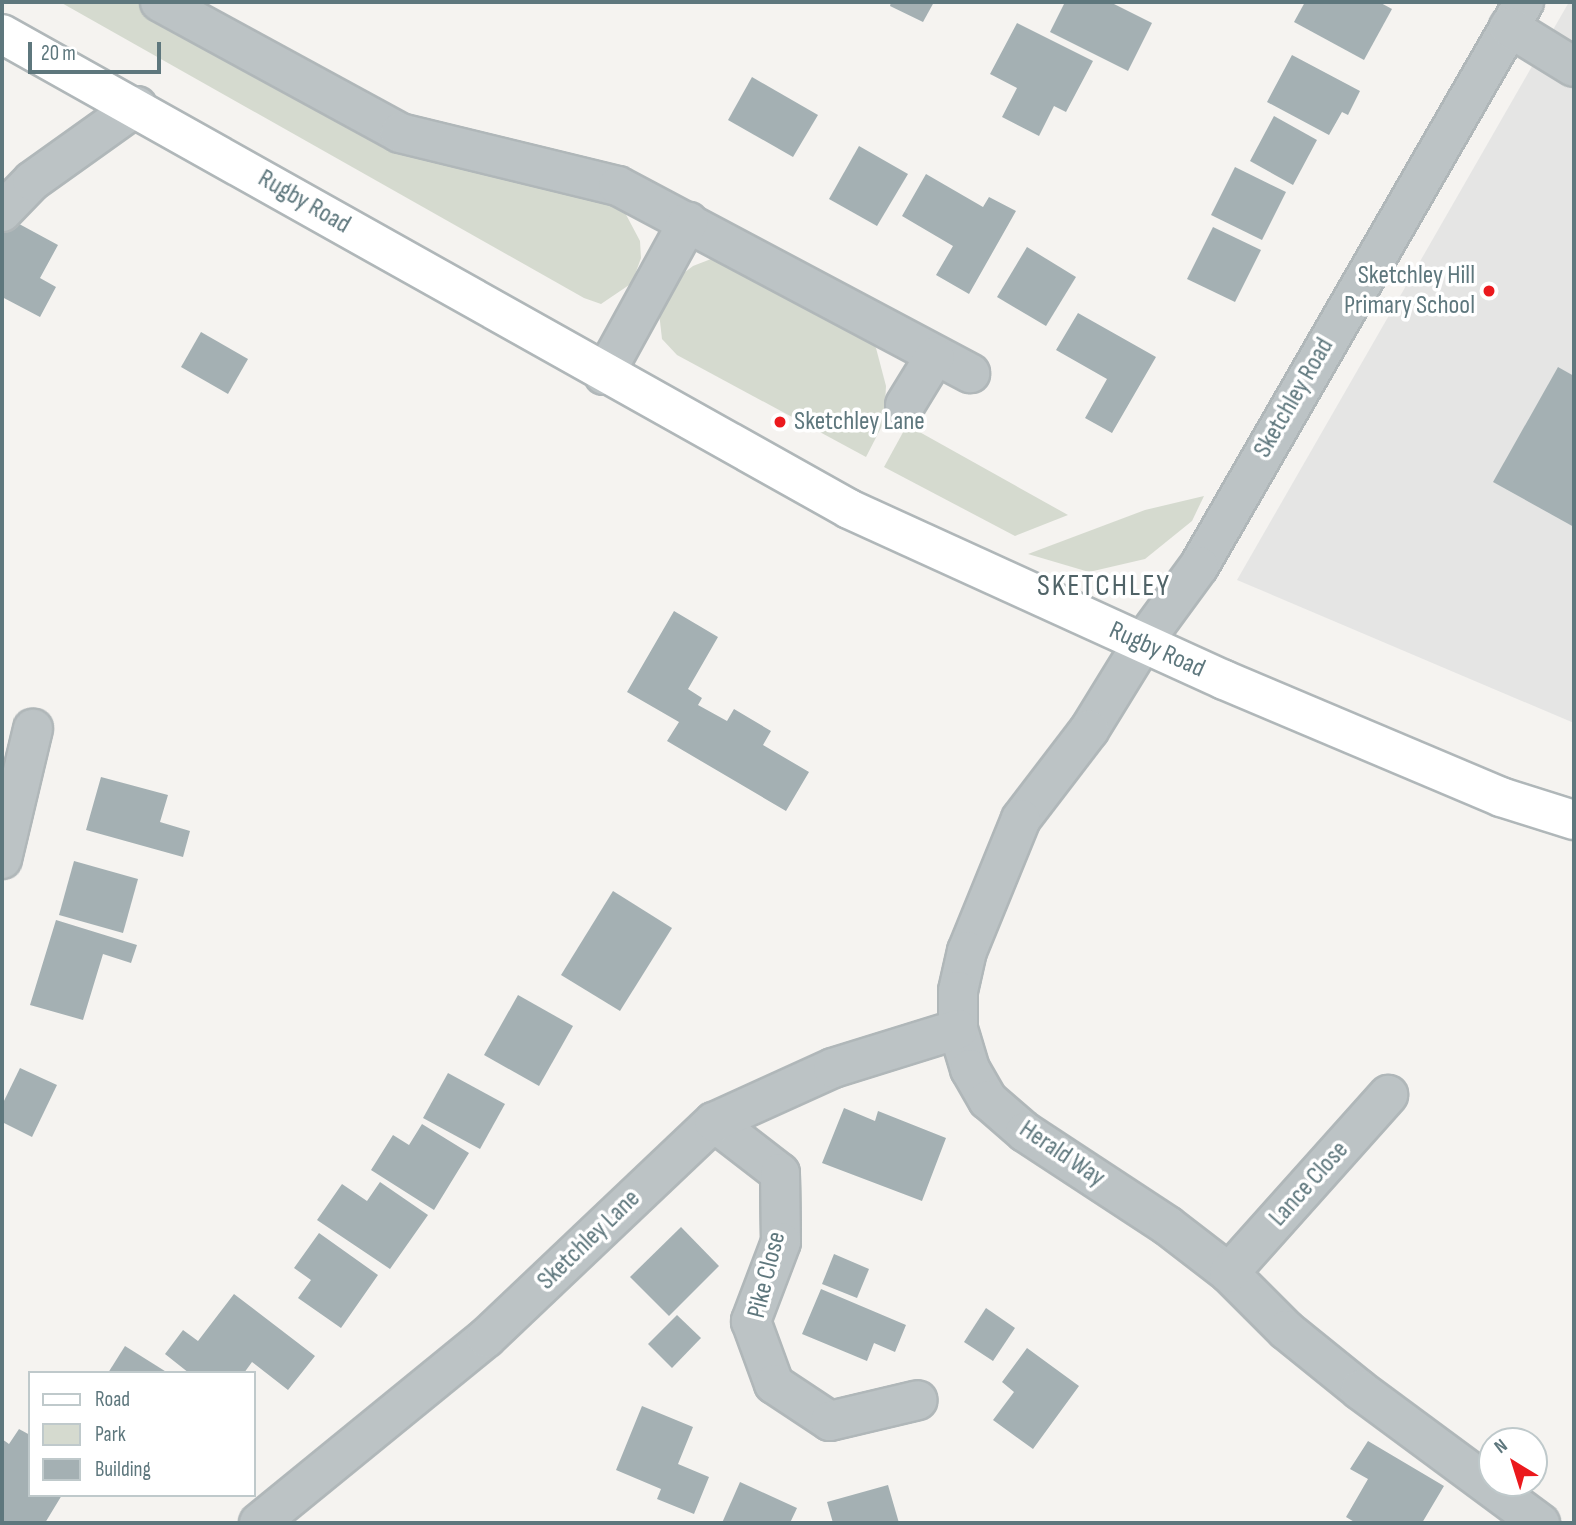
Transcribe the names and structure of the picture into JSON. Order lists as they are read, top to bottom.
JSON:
{
  "streets": {
    "main road": ["Rugby Road"],
    "street": [
      "Sketchley Road",
      "Herald Way",
      "Lance Close",
      "Sketchley Lane",
      "Pike Close"
    ]
  },
  "crossings": [
    ["Rugby Road", "Sketchley Road"],
    ["Rugby Road", "Herald Way"],
    ["Sketchley Road", "Herald Way"],
    ["Herald Way", "Lance Close"],
    ["Herald Way", "Sketchley Lane"],
    ["Sketchley Lane", "Pike Close"]
  ],
  "districts": ["SKETCHLEY"],
  "places": ["Sketchley Hill Primary School", "Sketchley Lane"],
  "legend": ["Road", "Park", "Building"],
  "scale_bar": "20 m",
  "north": "top left"
}
